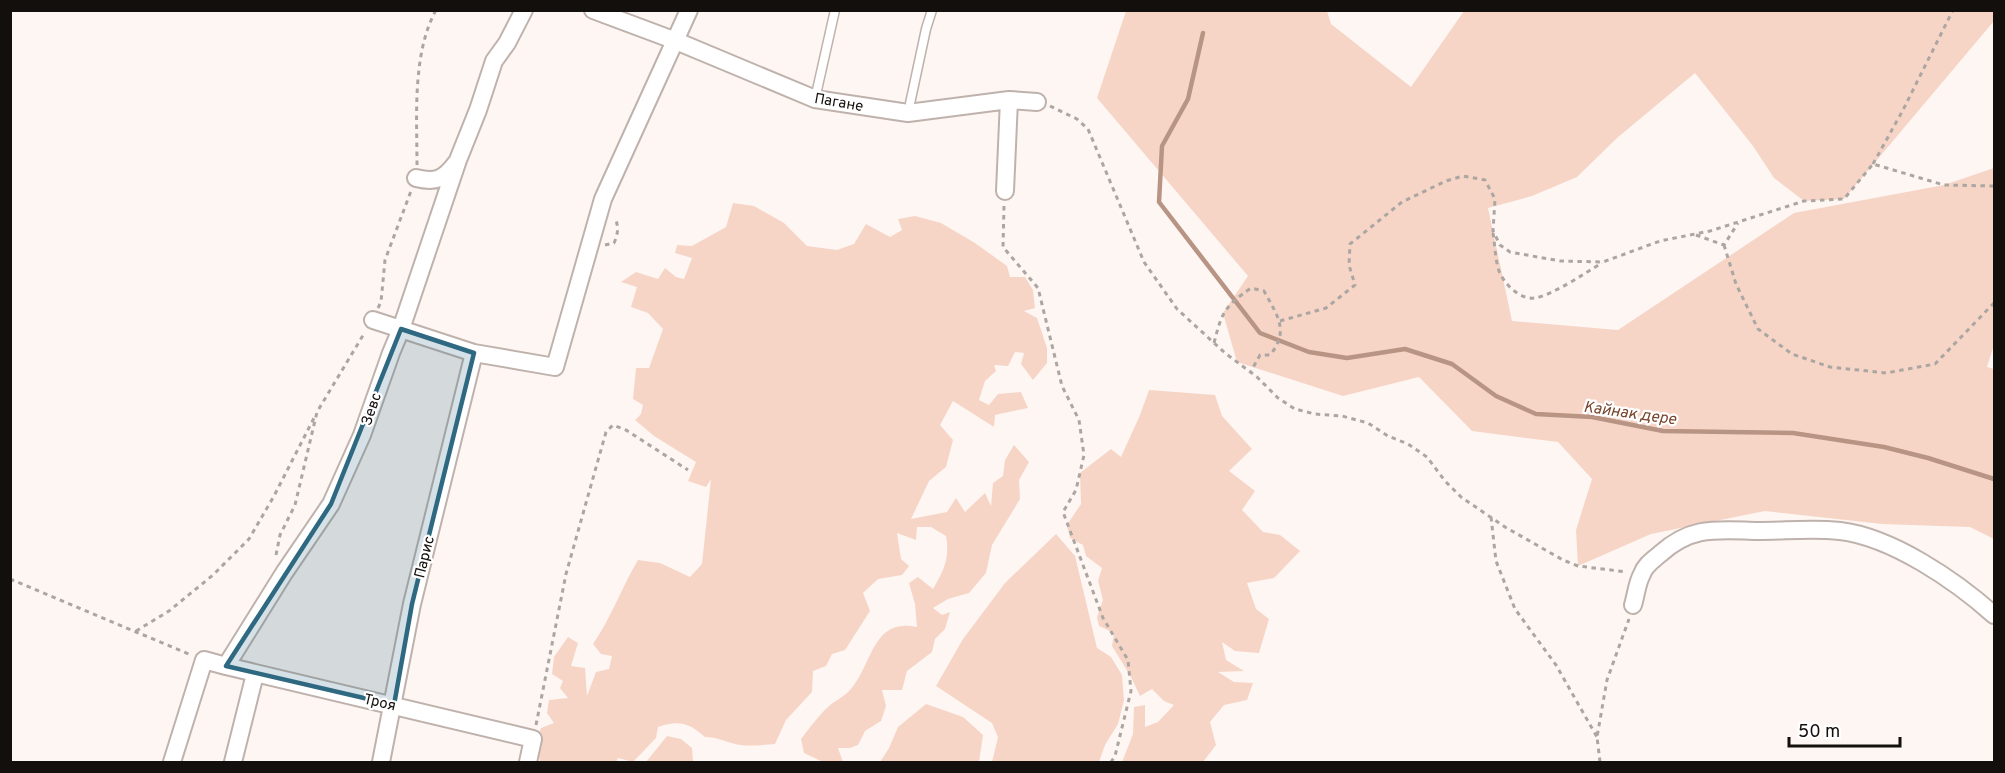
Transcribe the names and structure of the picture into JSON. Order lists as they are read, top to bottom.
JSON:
{
  "streets": {
    "street": [
      "Пагане",
      "Зевс",
      "Парис",
      "Троя"
    ]
  },
  "crossings": [
    ["Зевс", "Троя"],
    ["Парис", "Троя"]
  ],
  "water": ["Кайнак дере"],
  "scale_bar": "50 m"
}
